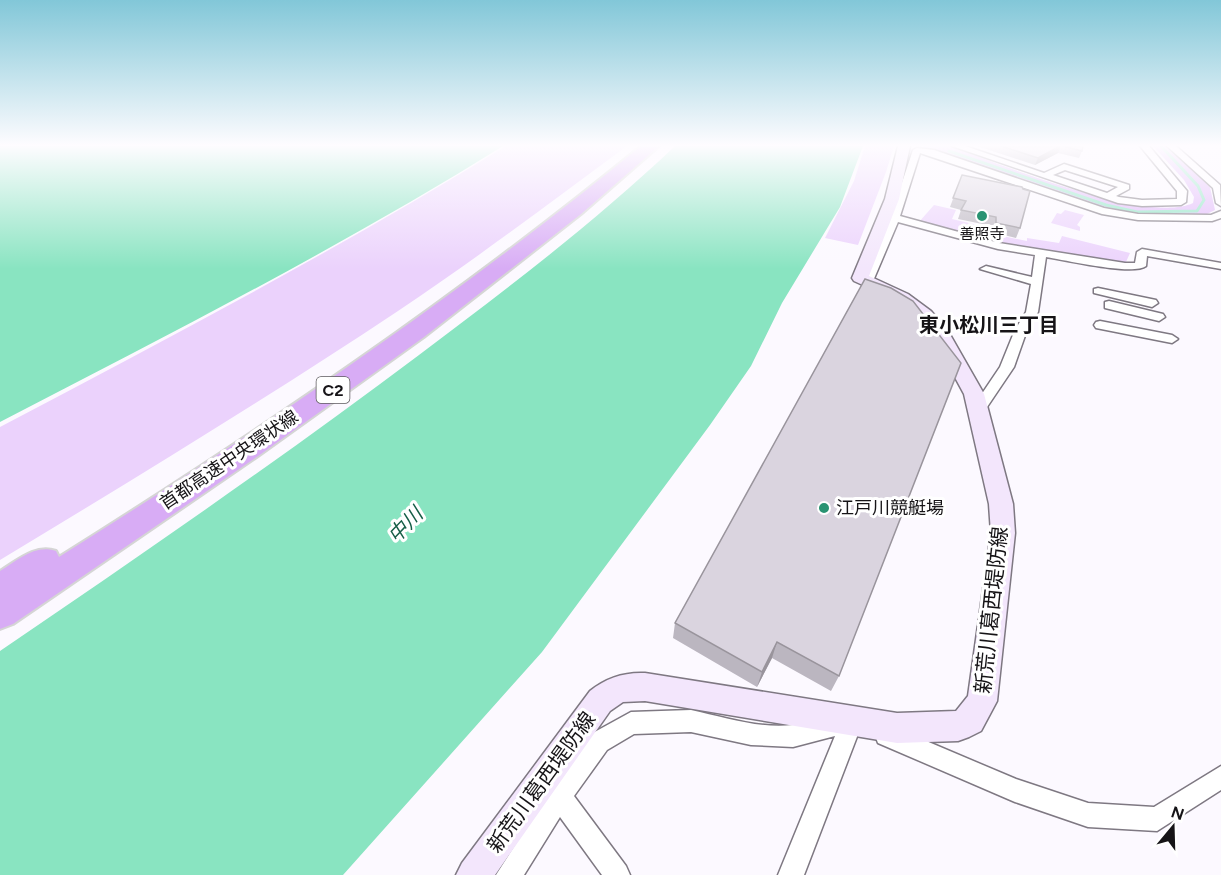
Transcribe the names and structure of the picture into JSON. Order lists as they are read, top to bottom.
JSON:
{
  "streets": {
    "highway": ["C2", "首都高速中央環状線"],
    "main road": ["新荒川葛西堤防線"]
  },
  "districts": ["東小松川三丁目"],
  "water": ["中川"],
  "places": ["善照寺", "江戸川競艇場"],
  "north": "top"
}
